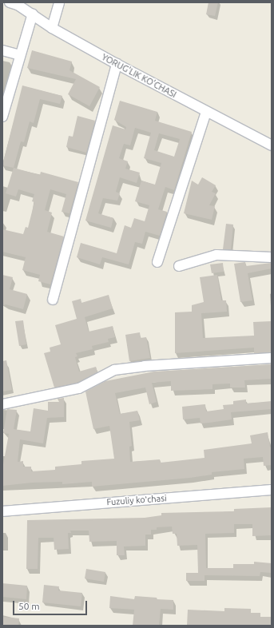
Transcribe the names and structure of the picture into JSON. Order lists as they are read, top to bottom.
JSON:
{
  "streets": {
    "street": ["YORUG'LIK KO'CHASI", "Fuzuliy koʻchasi"]
  },
  "scale_bar": "50 m"
}
